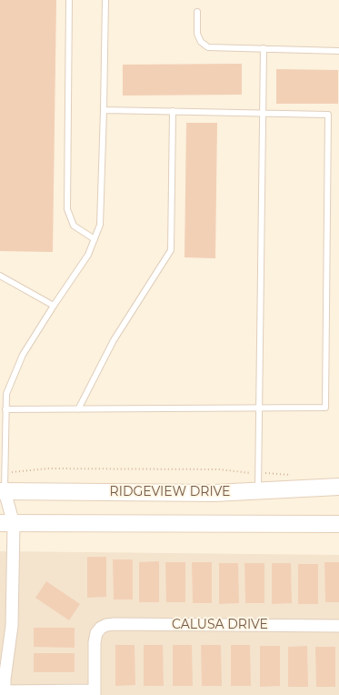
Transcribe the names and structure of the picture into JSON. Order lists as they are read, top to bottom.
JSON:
{
  "streets": {
    "main road": ["RIDGEVIEW DRIVE"],
    "street": ["CALUSA DRIVE"]
  }
}
